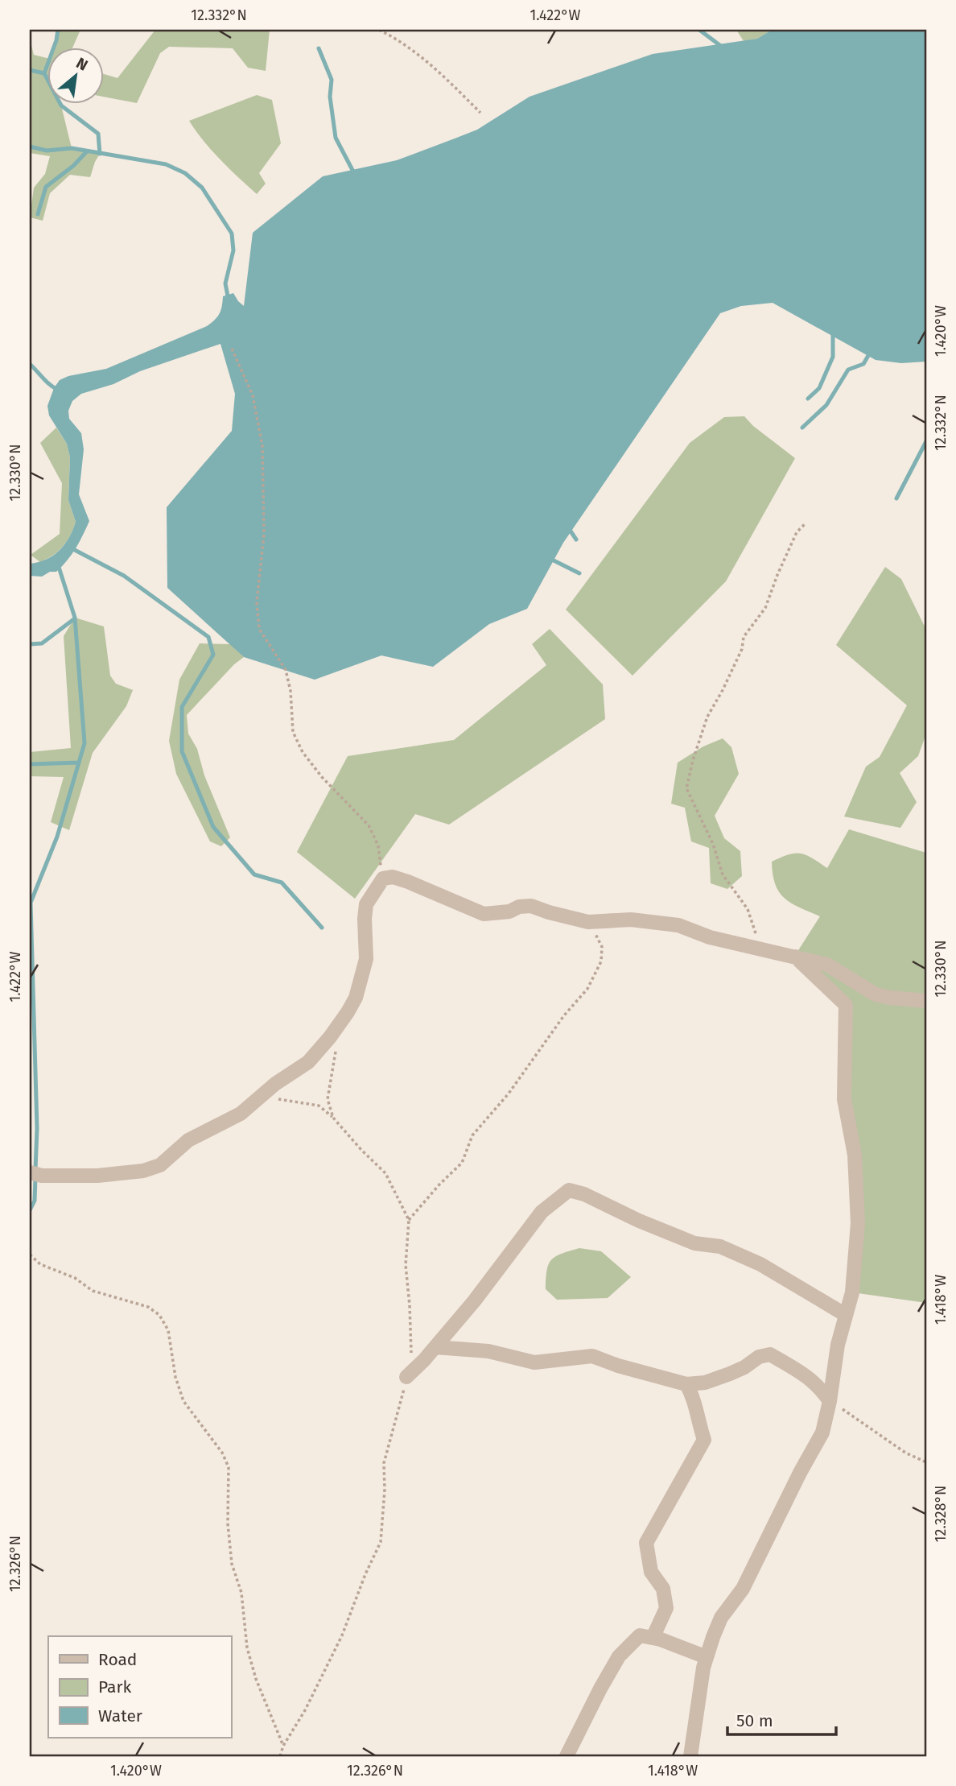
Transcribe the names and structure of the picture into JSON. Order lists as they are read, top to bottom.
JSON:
{
  "legend": ["Road", "Park", "Water"],
  "scale_bar": "50 m",
  "north": "top right",
  "coordinates": [
    "12.332°N",
    "1.422°W",
    "1.420°W",
    "12.330°N",
    "1.418°W",
    "12.328°N",
    "12.326°N"
  ]
}
